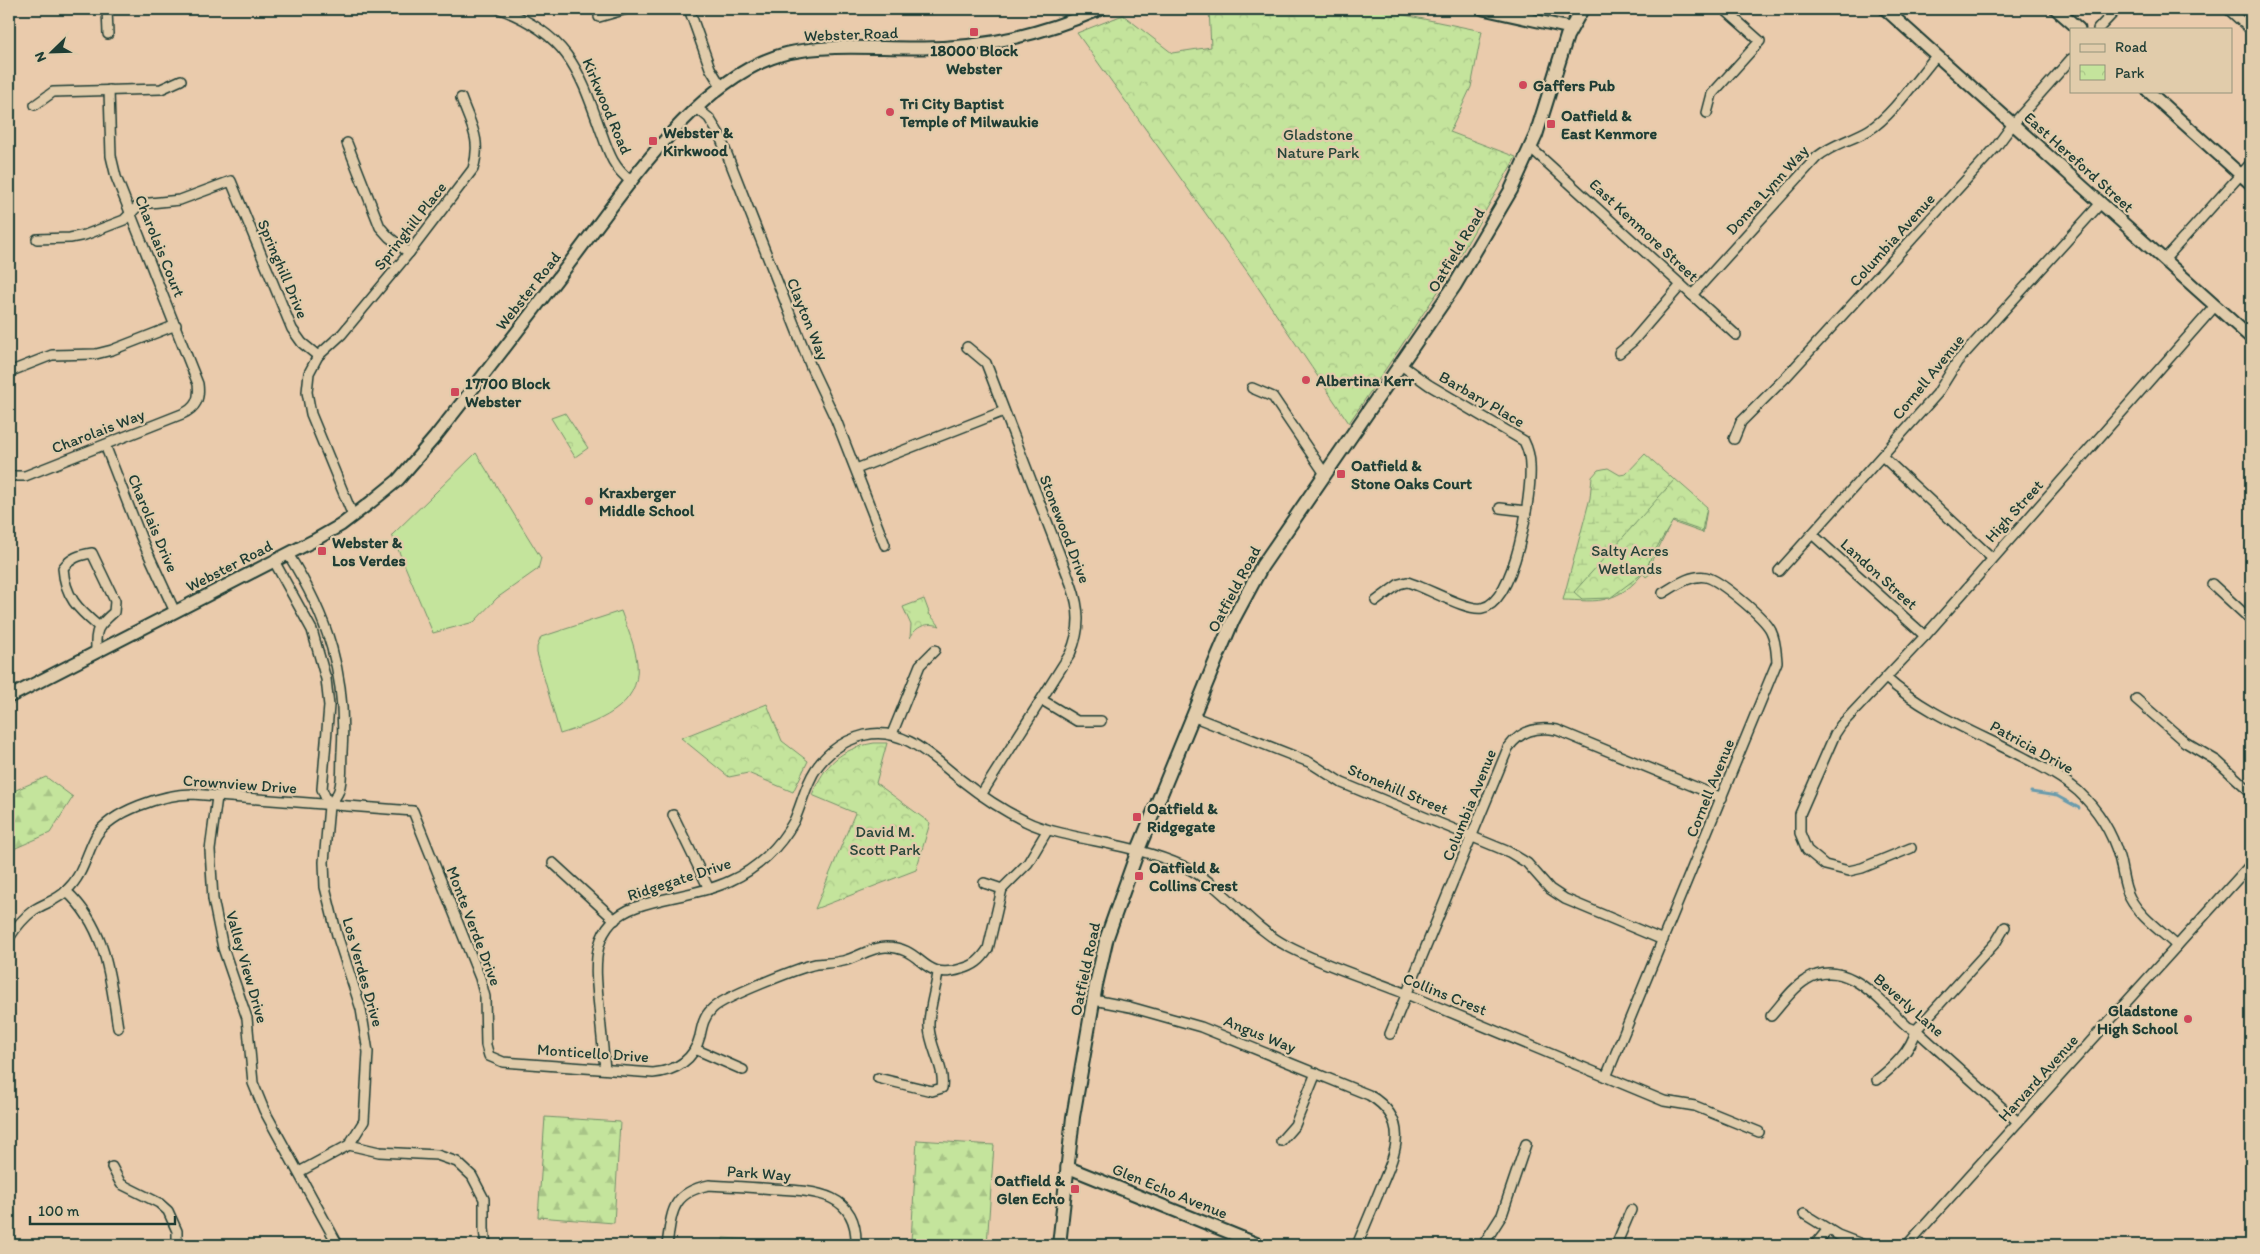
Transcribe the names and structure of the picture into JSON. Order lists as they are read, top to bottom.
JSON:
{
  "streets": {
    "main road": ["Oatfield Road"],
    "street": [
      "Webster Road",
      "Kirkwood Road",
      "East Hereford Street",
      "Donna Lynn Way",
      "Springhill Place",
      "East Kenmore Street",
      "Columbia Avenue",
      "Charolais Court",
      "Springhill Drive",
      "Clayton Way",
      "Cornell Avenue",
      "Barbary Place",
      "Charolais Way",
      "High Street",
      "Charolais Drive",
      "Stonewood Drive",
      "Landon Street",
      "Patricia Drive",
      "Crownview Drive",
      "Stonehill Street",
      "Ridgegate Drive",
      "Monte Verde Drive",
      "Valley View Drive",
      "Los Verdes Drive",
      "Collins Crest",
      "Beverly Lane",
      "Angus Way",
      "Monticello Drive",
      "Harvard Avenue",
      "Park Way",
      "Glen Echo Avenue"
    ]
  },
  "crossings": [
    ["Webster Road", "Kirkwood Road"],
    ["Webster Road", "Clayton Way"],
    ["Webster Road", "Charolais Drive"],
    ["Webster Road", "Los Verdes Drive"],
    ["East Hereford Street", "Donna Lynn Way"],
    ["East Hereford Street", "Columbia Avenue"],
    ["East Hereford Street", "Cornell Avenue"],
    ["East Hereford Street", "High Street"],
    ["Donna Lynn Way", "East Kenmore Street"],
    ["Springhill Place", "Springhill Drive"],
    ["East Kenmore Street", "Oatfield Road"],
    ["Columbia Avenue", "Cornell Avenue"],
    ["Columbia Avenue", "Stonehill Street"],
    ["Columbia Avenue", "Collins Crest"],
    ["Charolais Court", "Springhill Drive"],
    ["Charolais Court", "Charolais Way"],
    ["Oatfield Road", "Barbary Place"],
    ["Oatfield Road", "Stonehill Street"],
    ["Oatfield Road", "Collins Crest"],
    ["Oatfield Road", "Angus Way"],
    ["Oatfield Road", "Glen Echo Avenue"],
    ["Cornell Avenue", "Landon Street"],
    ["Cornell Avenue", "Stonehill Street"],
    ["Cornell Avenue", "Collins Crest"],
    ["Charolais Way", "Charolais Drive"],
    ["High Street", "Landon Street"],
    ["High Street", "Patricia Drive"],
    ["Patricia Drive", "Harvard Avenue"],
    ["Crownview Drive", "Monte Verde Drive"],
    ["Crownview Drive", "Valley View Drive"],
    ["Crownview Drive", "Los Verdes Drive"],
    ["Ridgegate Drive", "Monticello Drive"],
    ["Monte Verde Drive", "Monticello Drive"],
    ["Valley View Drive", "Los Verdes Drive"],
    ["Beverly Lane", "Harvard Avenue"]
  ],
  "parks": ["Gladstone Nature Park", "Salty Acres Wetlands", "David M. Scott Park"],
  "places": {
    "transit": [
      "18000 Block Webster",
      "Oatfield & East Kenmore",
      "Webster & Kirkwood",
      "17700 Block Webster",
      "Oatfield & Stone Oaks Court",
      "Webster & Los Verdes",
      "Oatfield & Ridgegate",
      "Oatfield & Collins Crest",
      "Oatfield & Glen Echo"
    ],
    "other": [
      "Gaffers Pub",
      "Tri City Baptist Temple of Milwaukie",
      "Albertina Kerr",
      "Kraxberger Middle School",
      "Gladstone High School"
    ]
  },
  "legend": ["Road", "Park"],
  "scale_bar": "100 m",
  "north": "bottom left"
}
